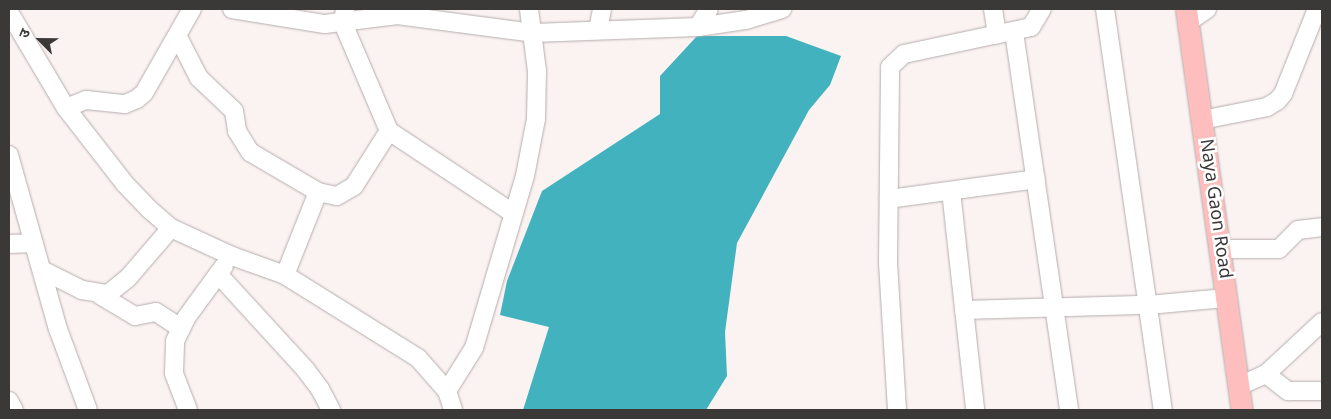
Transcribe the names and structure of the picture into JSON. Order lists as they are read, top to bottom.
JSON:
{
  "streets": {
    "main road": ["Naya Gaon Road"]
  },
  "north": "top left"
}
